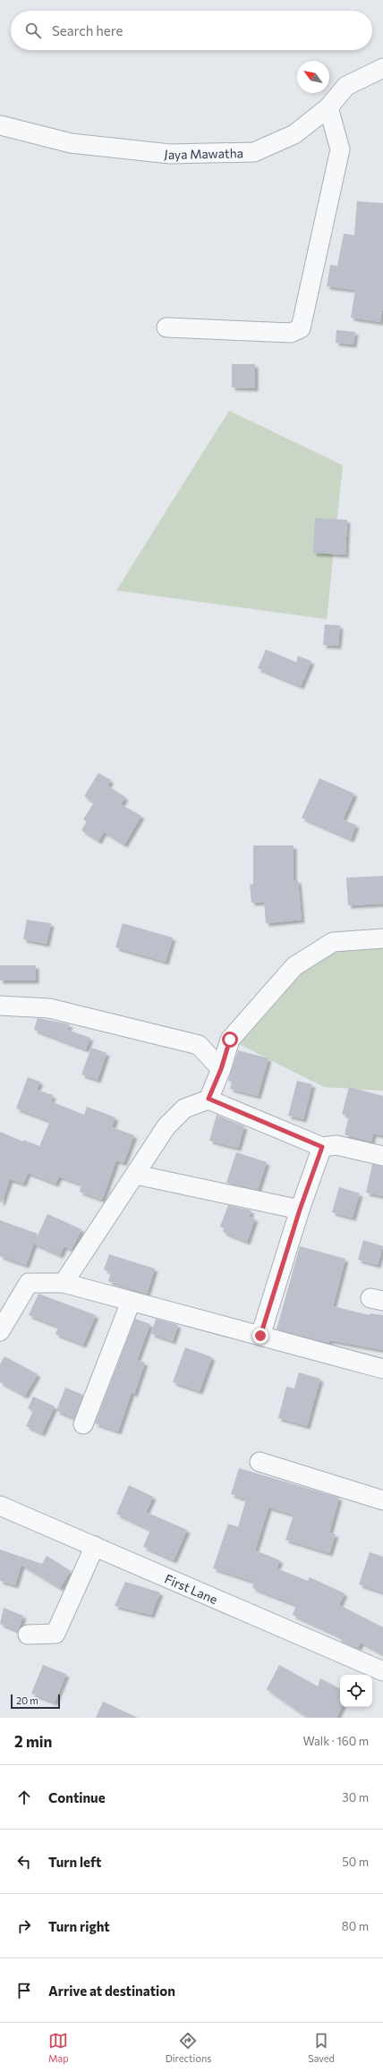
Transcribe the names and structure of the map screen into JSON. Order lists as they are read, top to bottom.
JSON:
{
  "streets": {
    "street": ["Jaya Mawatha", "First Lane"]
  },
  "scale_bar": "20 m",
  "north": "top left",
  "page": {
    "search": "Search here",
    "scale": "20 m",
    "heading": ["2 min", "Walk · 160 m"],
    "list": [
      ["Continue", "30 m"],
      ["Turn left", "50 m"],
      ["Turn right", "80 m"],
      "Arrive at destination"
    ],
    "nav": ["Map", "Directions", "Saved"]
  }
}
